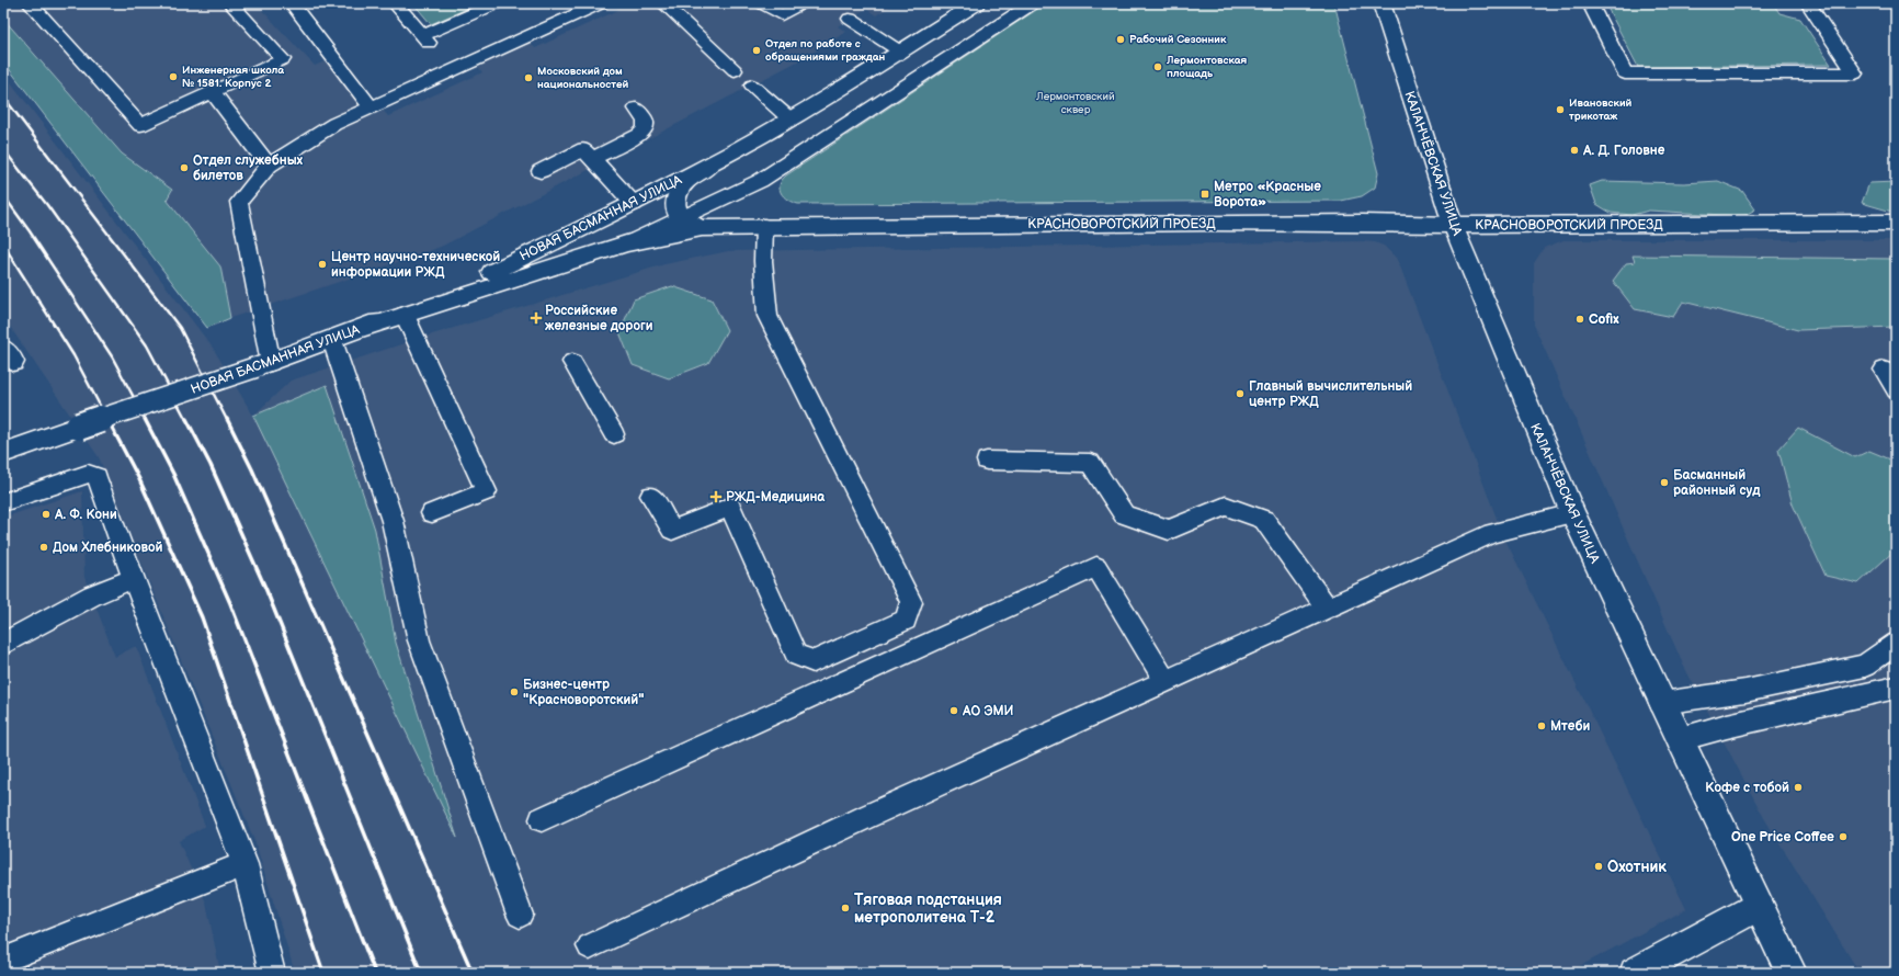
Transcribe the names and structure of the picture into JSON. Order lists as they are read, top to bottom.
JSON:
{
  "streets": {
    "main road": ["КАЛАНЧЁВСКАЯ УЛИЦА", "НОВАЯ БАСМАННАЯ УЛИЦА", "КРАСНОВОРОТСКИЙ ПРОЕЗД"]
  },
  "crossings": [
    ["КАЛАНЧЁВСКАЯ УЛИЦА", "КРАСНОВОРОТСКИЙ ПРОЕЗД"],
    ["НОВАЯ БАСМАННАЯ УЛИЦА", "КРАСНОВОРОТСКИЙ ПРОЕЗД"]
  ],
  "parks": ["Лермонтовский сквер"],
  "places": {
    "other": [
      "Рабочий Сезонник",
      "Отдел по работе с обращениями граждан",
      "Лермонтовская площадь",
      "Инженерная школа № 1581. Корпус 2",
      "Московский дом национальностей",
      "Ивановский трикотаж",
      "А. Д. Головне",
      "Отдел служебных билетов",
      "Центр научно-технической информации РЖД",
      "Cofix",
      "Главный вычислительный центр РЖД",
      "Басманный районный суд",
      "А. Ф. Кони",
      "Дом Хлебниковой",
      "Бизнес-центр \"Красноворотский\"",
      "АО ЭМИ",
      "Мтеби",
      "Кофе с тобой",
      "One Price Coffee",
      "Охотник",
      "Тяговая подстанция метрополитена Т-2"
    ],
    "transit": ["Метро «Красные Ворота»"],
    "health": ["Российские железные дороги", "РЖД-Медицина"]
  }
}
